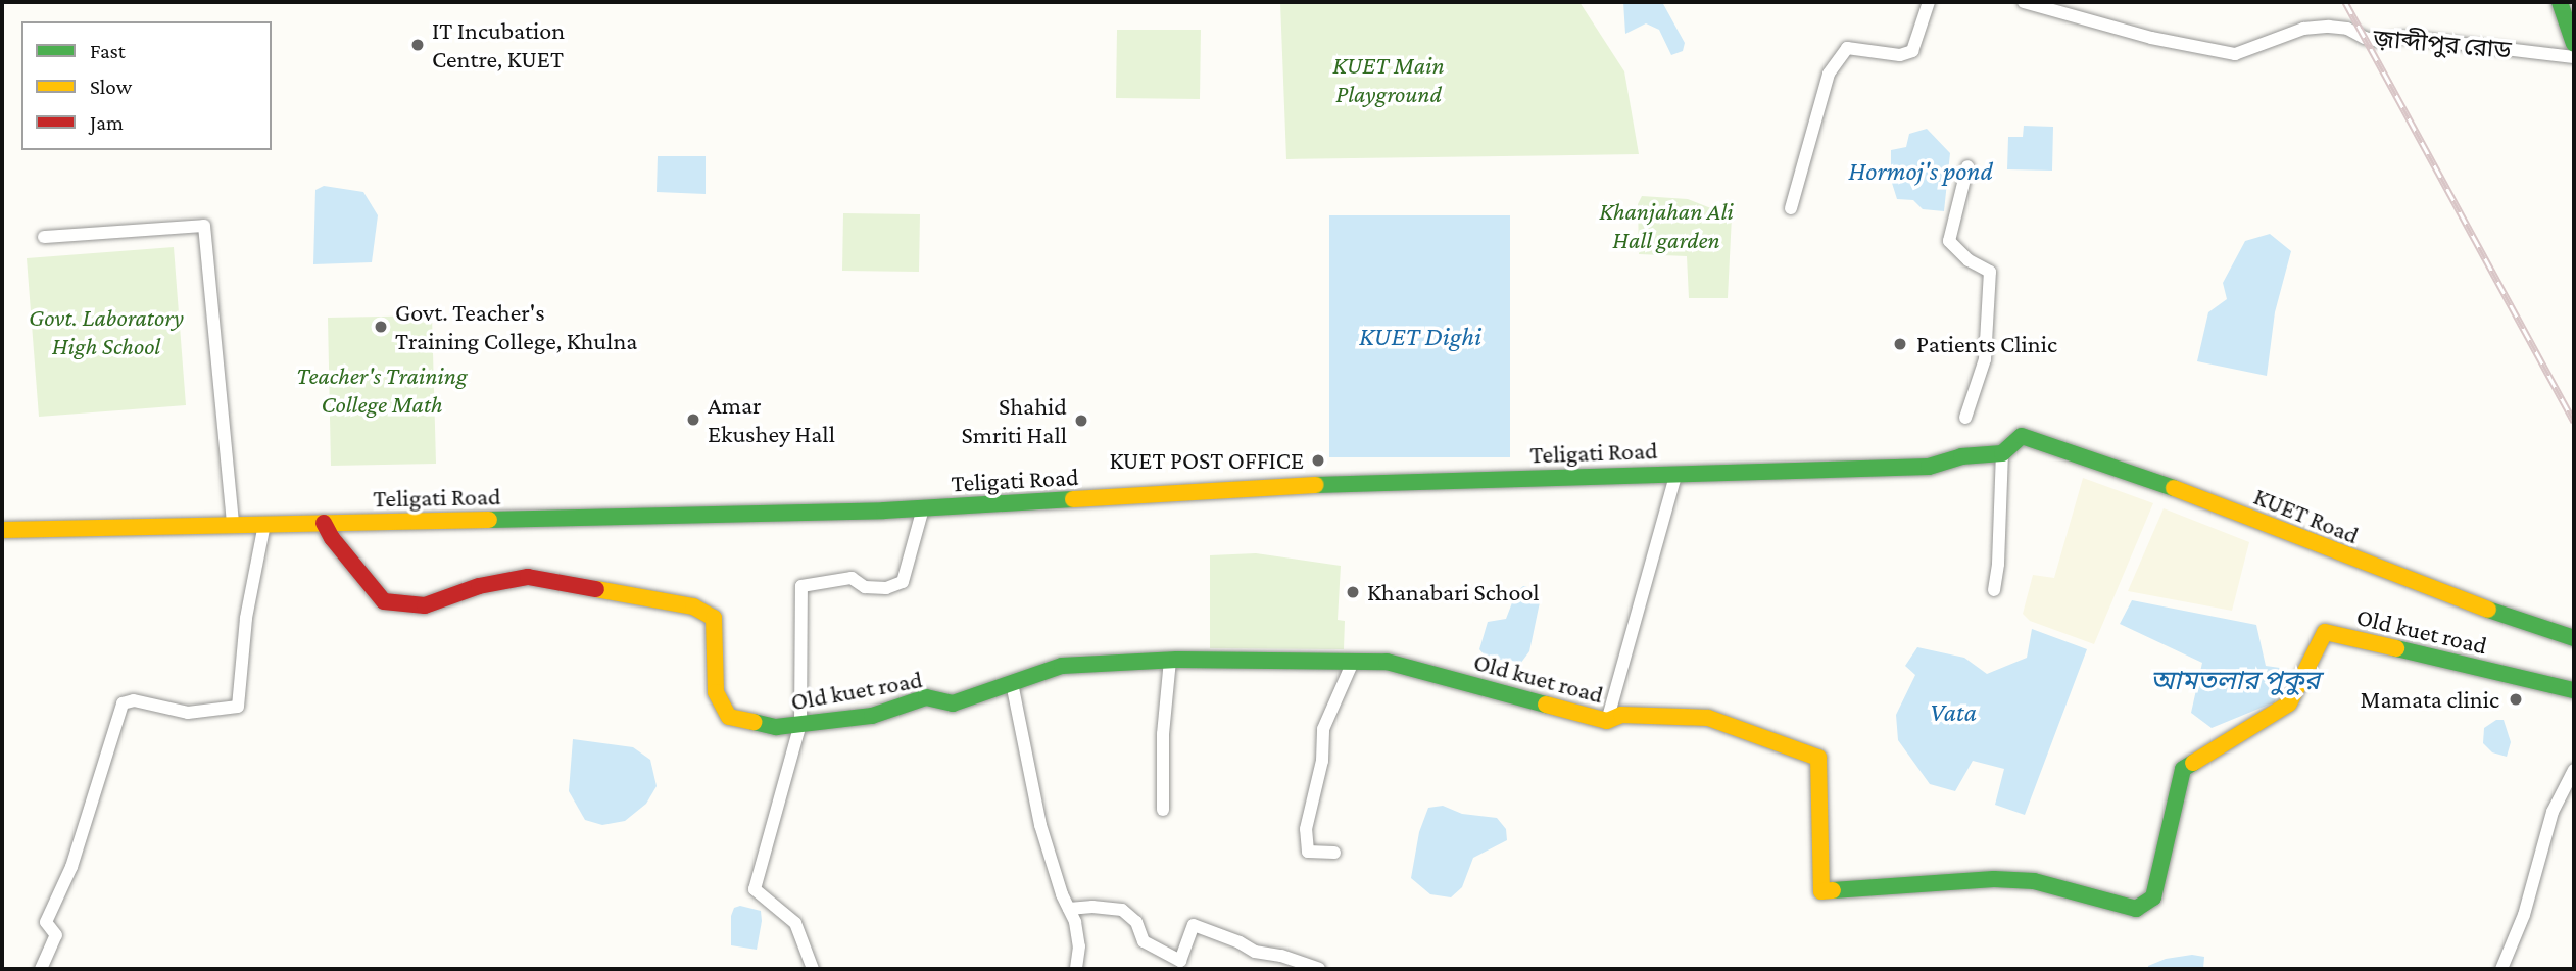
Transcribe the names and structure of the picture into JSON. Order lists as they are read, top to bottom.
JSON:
{
  "streets": {
    "main road": ["Teligati Road", "KUET Road", "Old kuet road"],
    "street": ["জ়াব্দীপুর রোড"]
  },
  "crossings": [
    ["Teligati Road", "KUET Road"],
    ["Teligati Road", "Old kuet road"]
  ],
  "water": [
    "Hormoj's pond",
    "KUET Dighi",
    "আমতলার পুকুর",
    "Vata"
  ],
  "parks": [
    "KUET Main Playground",
    "Khanjahan Ali Hall garden",
    "Govt. Laboratory High School",
    "Teacher's Training College Math"
  ],
  "places": [
    "IT Incubation Centre, KUET",
    "Govt. Teacher's Training College, Khulna",
    "Patients Clinic",
    "Amar Ekushey Hall",
    "Shahid Smriti Hall",
    "KUET POST OFFICE",
    "Khanabari School",
    "Mamata clinic"
  ],
  "legend": ["Fast", "Slow", "Jam"]
}
